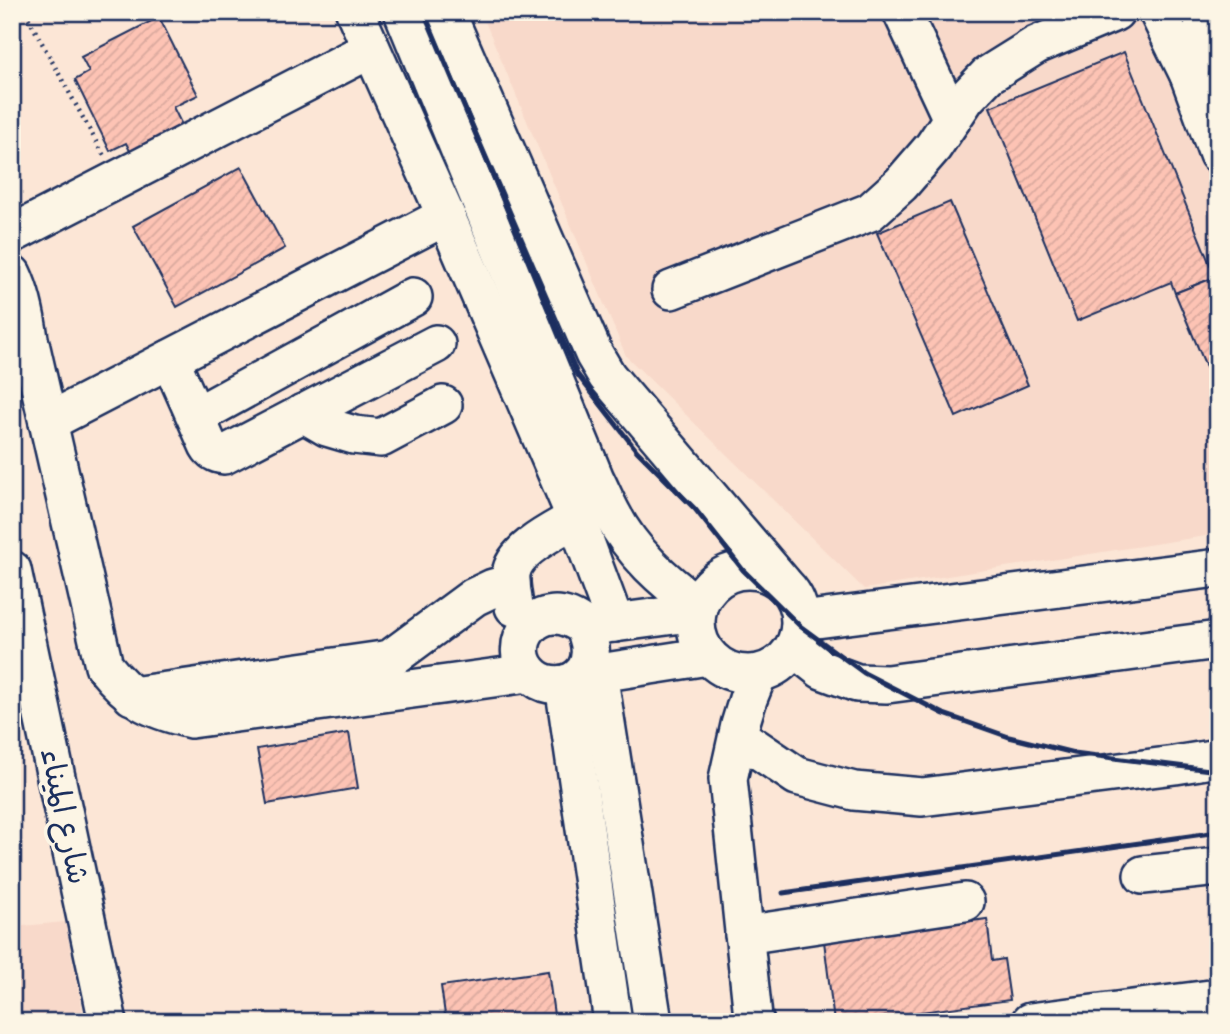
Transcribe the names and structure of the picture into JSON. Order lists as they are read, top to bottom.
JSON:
{
  "streets": {
    "street": ["شارع الميناء"]
  }
}
